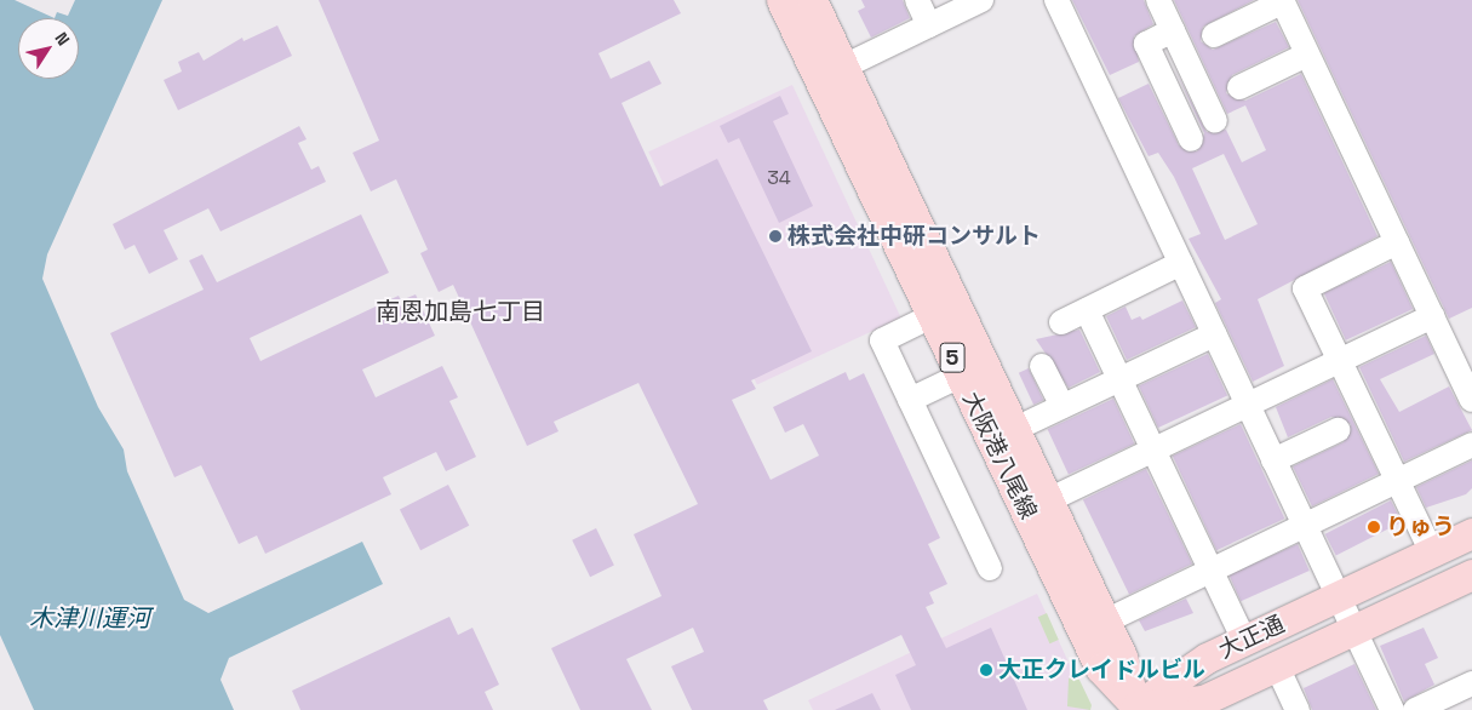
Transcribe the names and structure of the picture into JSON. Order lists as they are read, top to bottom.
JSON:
{
  "streets": {
    "main road": ["5", "大阪港八尾線", "大正通"]
  },
  "crossings": [
    ["大阪港八尾線", "大正通"]
  ],
  "districts": ["南恩加島七丁目"],
  "water": ["木津川運河"],
  "places": ["株式会社中研コンサルト", "りゅう", "大正クレイドルビル"],
  "house_numbers": ["34"],
  "north": "top right"
}
